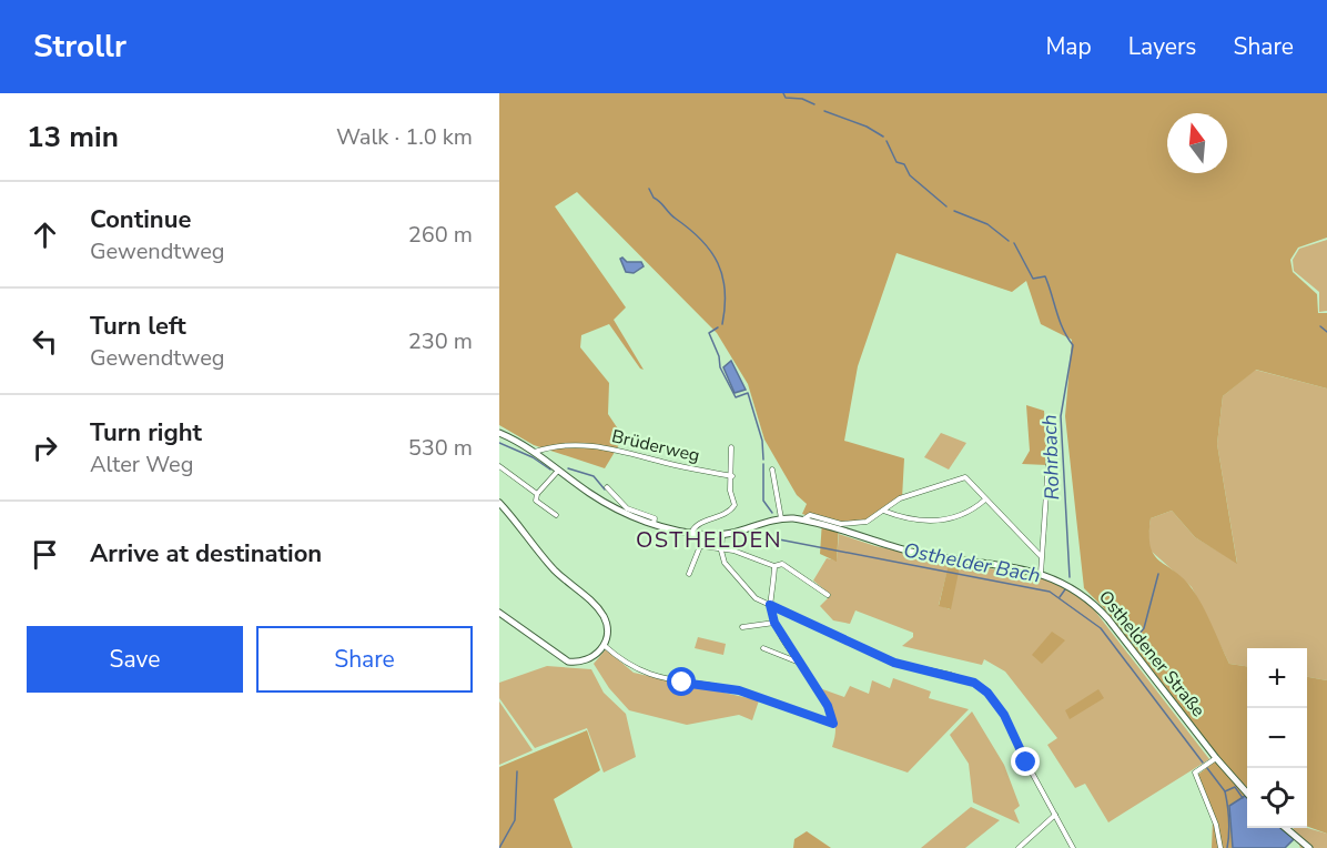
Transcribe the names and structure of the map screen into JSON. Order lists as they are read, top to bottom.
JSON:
{
  "streets": {
    "main road": ["Ostheldener Straße"],
    "street": ["Brüderweg"]
  },
  "crossings": [
    ["Brüderweg", "Ostheldener Straße"]
  ],
  "districts": ["OSTHELDEN"],
  "water": ["Rohrbach", "Osthelder Bach"],
  "north": "top",
  "page": {
    "header": "Strollr",
    "nav": ["Map", "Layers", "Share"],
    "heading": ["13 min", "Walk · 1.0 km"],
    "list": [
      ["Continue", "Gewendtweg", "260 m"],
      ["Turn left", "Gewendtweg", "230 m"],
      ["Turn right", "Alter Weg", "530 m"],
      "Arrive at destination"
    ],
    "buttons": ["Save", "Share"],
    "map_buttons": ["+", "−"]
  }
}
